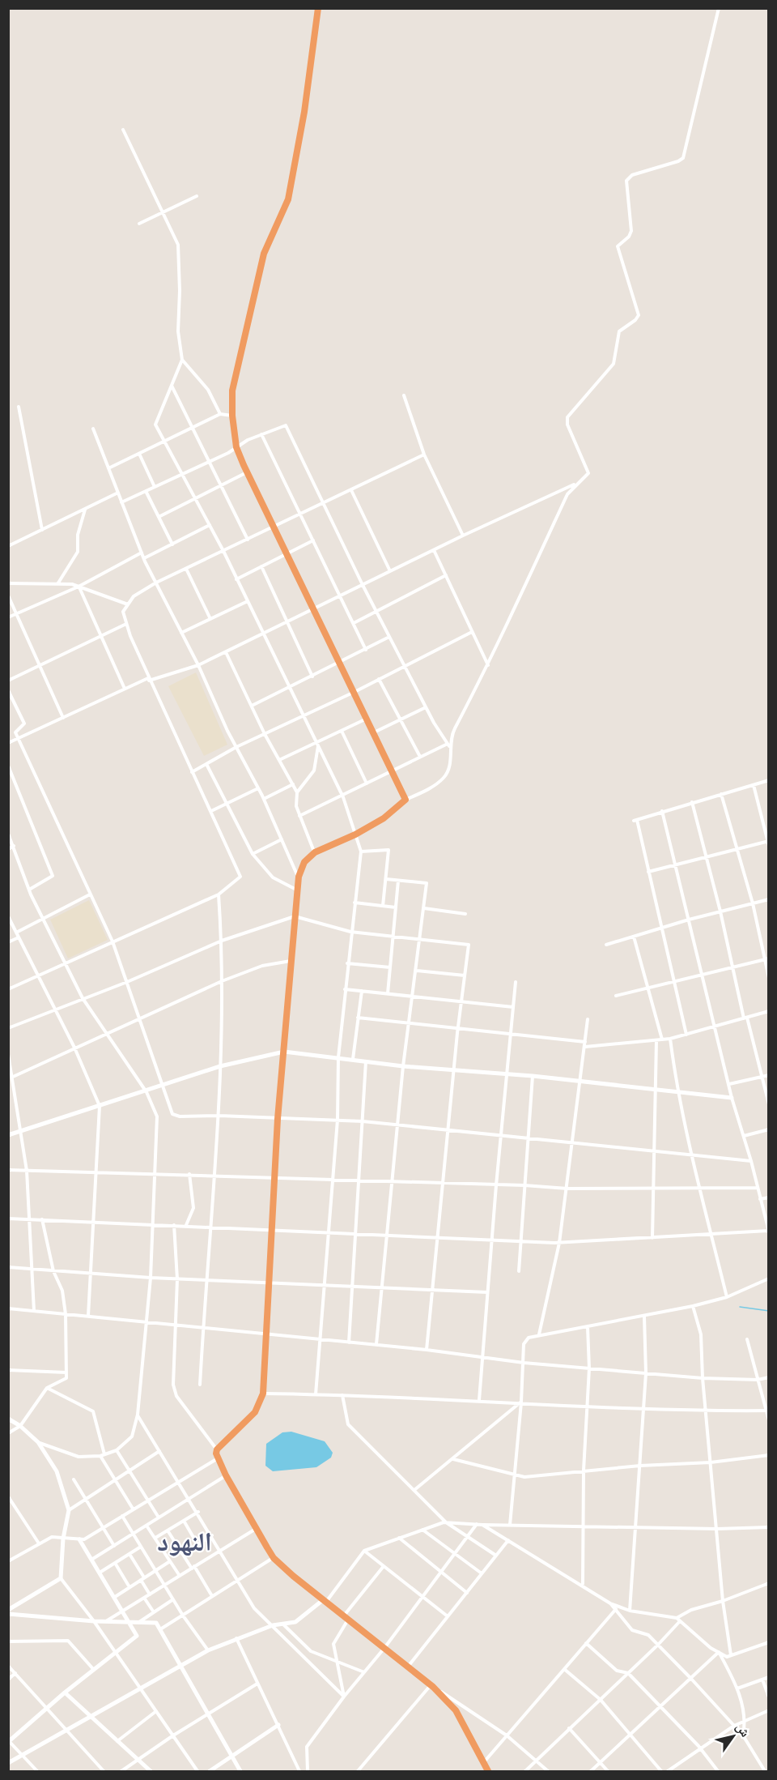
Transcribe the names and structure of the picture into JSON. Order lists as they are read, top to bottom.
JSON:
{
  "districts": ["النهود"],
  "north": "top right"
}
